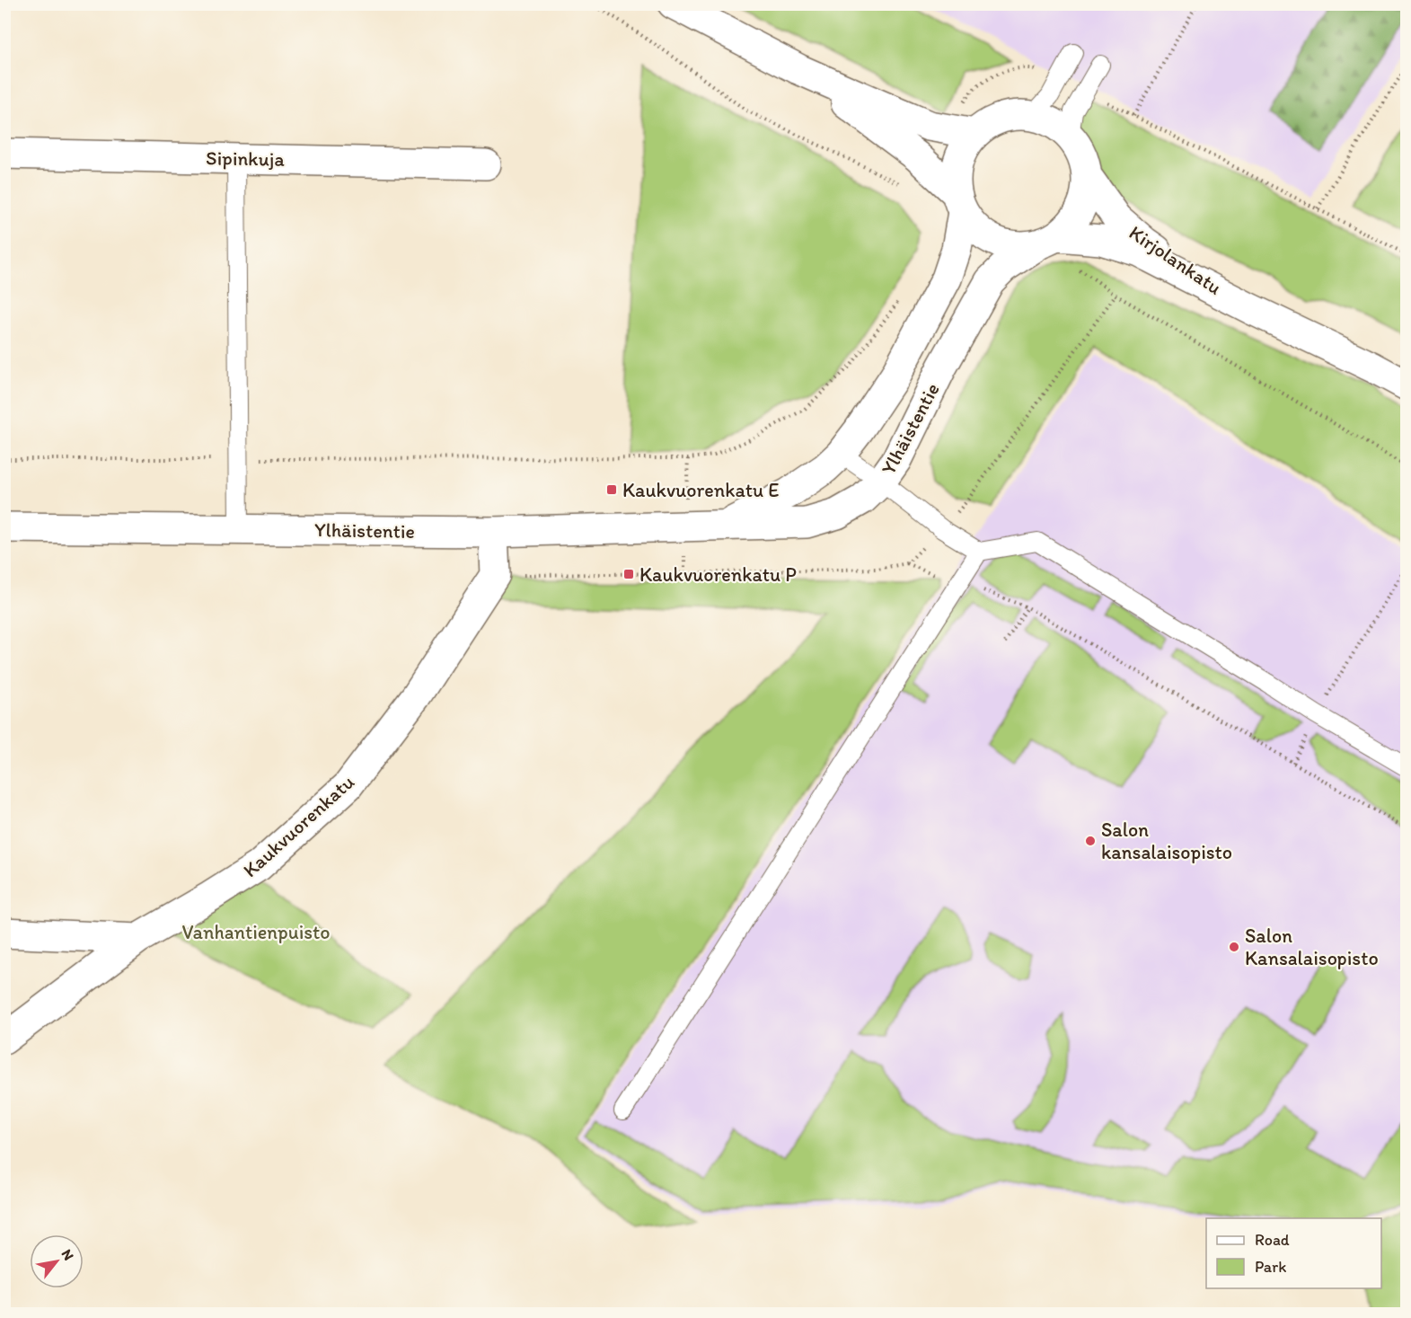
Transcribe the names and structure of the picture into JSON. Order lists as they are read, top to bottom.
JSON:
{
  "streets": {
    "street": [
      "Sipinkuja",
      "Kirjolankatu",
      "Ylhäistentie",
      "Kaukvuorenkatu"
    ]
  },
  "crossings": [
    ["Kirjolankatu", "Ylhäistentie"],
    ["Ylhäistentie", "Kaukvuorenkatu"]
  ],
  "parks": ["Vanhantienpuisto"],
  "places": {
    "transit": ["Kaukvuorenkatu E", "Kaukvuorenkatu P"],
    "other": ["Salon kansalaisopisto", "Salon Kansalaisopisto"]
  },
  "legend": ["Road", "Park"],
  "north": "top right"
}
